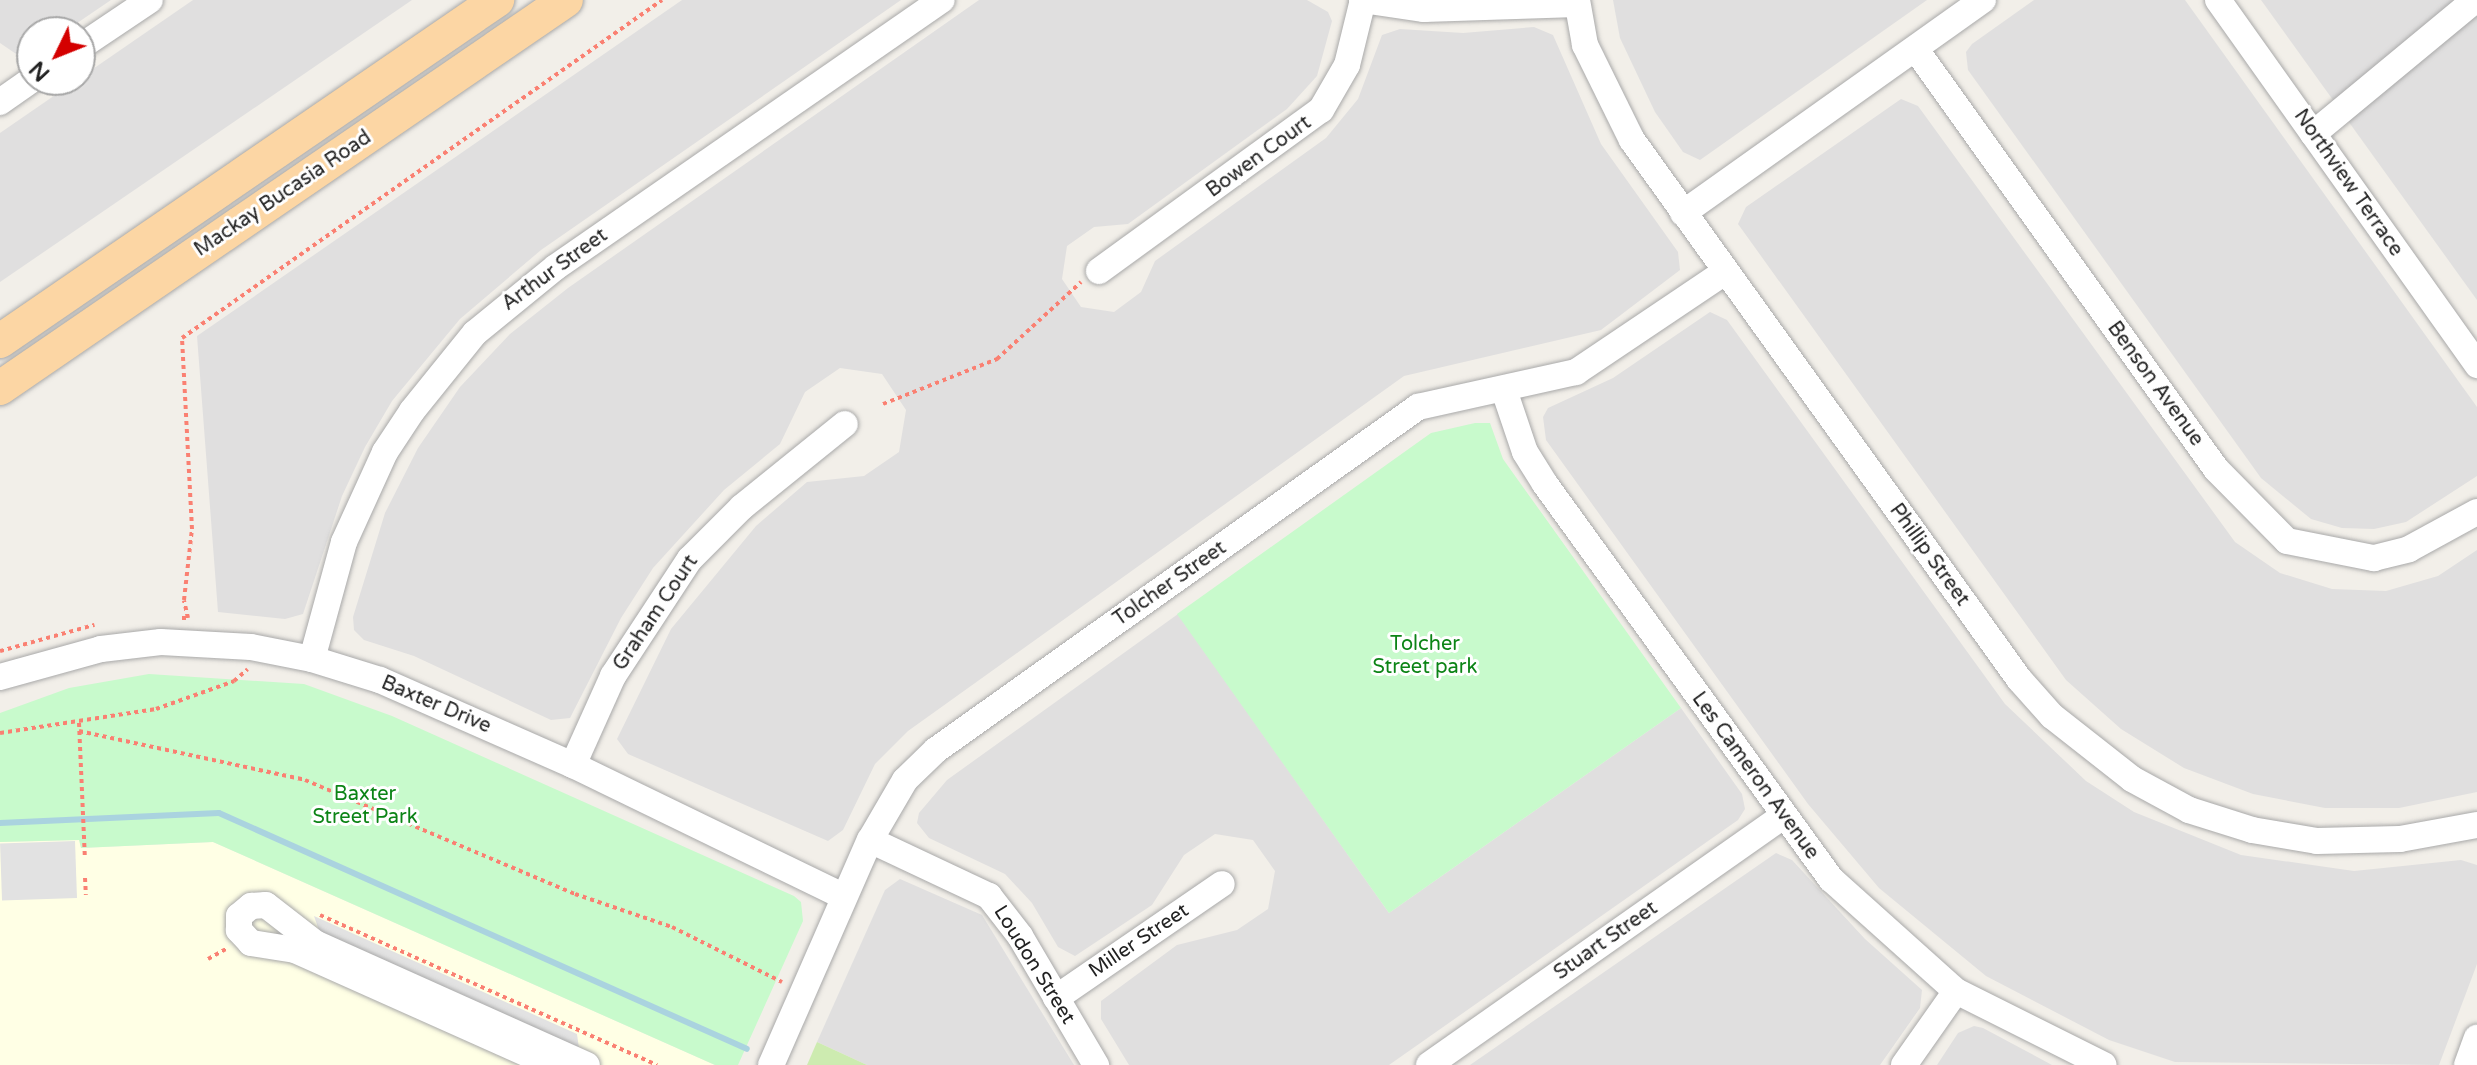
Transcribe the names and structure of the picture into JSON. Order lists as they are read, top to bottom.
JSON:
{
  "streets": {
    "main road": ["Mackay Bucasia Road"],
    "street": [
      "Bowen Court",
      "Northview Terrace",
      "Arthur Street",
      "Benson Avenue",
      "Phillip Street",
      "Tolcher Street",
      "Graham Court",
      "Baxter Drive",
      "Les Cameron Avenue",
      "Miller Street",
      "Stuart Street",
      "Loudon Street"
    ]
  },
  "crossings": [
    ["Arthur Street", "Baxter Drive"],
    ["Phillip Street", "Tolcher Street"],
    ["Tolcher Street", "Baxter Drive"],
    ["Tolcher Street", "Les Cameron Avenue"],
    ["Tolcher Street", "Loudon Street"],
    ["Graham Court", "Baxter Drive"],
    ["Les Cameron Avenue", "Stuart Street"],
    ["Miller Street", "Loudon Street"]
  ],
  "parks": ["Tolcher Street park", "Baxter Street Park"],
  "north": "bottom left"
}
